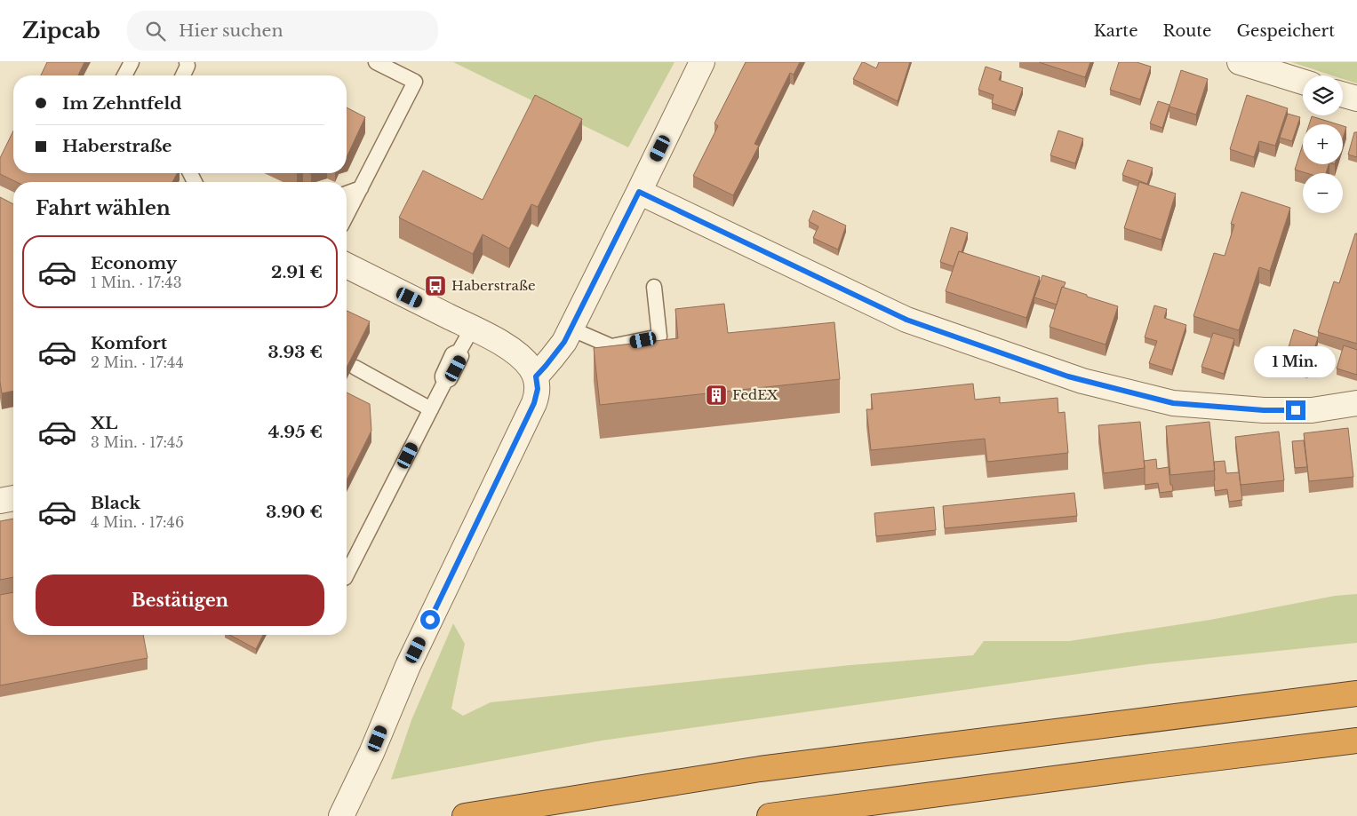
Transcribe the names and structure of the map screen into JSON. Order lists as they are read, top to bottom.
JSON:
{
  "places": {
    "bus stop": ["Haberstraße"],
    "building": ["FedEX"]
  },
  "page": {
    "header": "Zipcab",
    "search": "Hier suchen",
    "nav": ["Karte", "Route", "Gespeichert"],
    "map_buttons": ["+", "−"],
    "banner": ["Im Zehntfeld", "Haberstraße"],
    "heading": "Fahrt wählen",
    "list": [
      {
        "name": "Economy",
        "note": "1 Min. · 17:43",
        "value": "2.91 €"
      },
      {
        "name": "Komfort",
        "note": "2 Min. · 17:44",
        "value": "3.93 €"
      },
      {
        "name": "XL",
        "note": "3 Min. · 17:45",
        "value": "4.95 €"
      },
      {
        "name": "Black",
        "note": "4 Min. · 17:46",
        "value": "3.90 €"
      }
    ],
    "bubble": "1 Min.",
    "buttons": "Bestätigen"
  }
}
